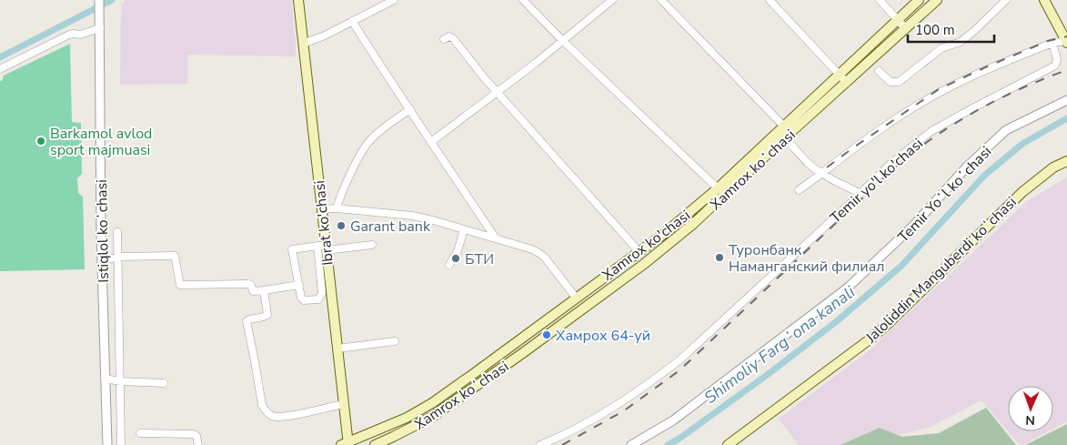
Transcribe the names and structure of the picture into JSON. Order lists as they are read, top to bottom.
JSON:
{
  "streets": {
    "main road": [
      "Xamrox koʻchasi",
      "Ibrat ko'chasi",
      "Xamrox ko'chasi",
      "Jaloliddin Manguberdi koʻchasi"
    ],
    "street": ["Temir yo'l ko'chasi", "Temir Yoʻl koʻchasi", "Istiqlol koʻchasi"]
  },
  "crossings": [
    ["Ibrat ko'chasi", "Xamrox ko'chasi"]
  ],
  "water": ["Shimoliy Fargʻona kanali"],
  "places": [
    "Barkamol avlod sport majmuasi",
    "Garant bank",
    "Туронбанк Наманганский филиал",
    "БТИ",
    "Хамрох 64-уй"
  ],
  "scale_bar": "100 m",
  "north": "bottom"
}
